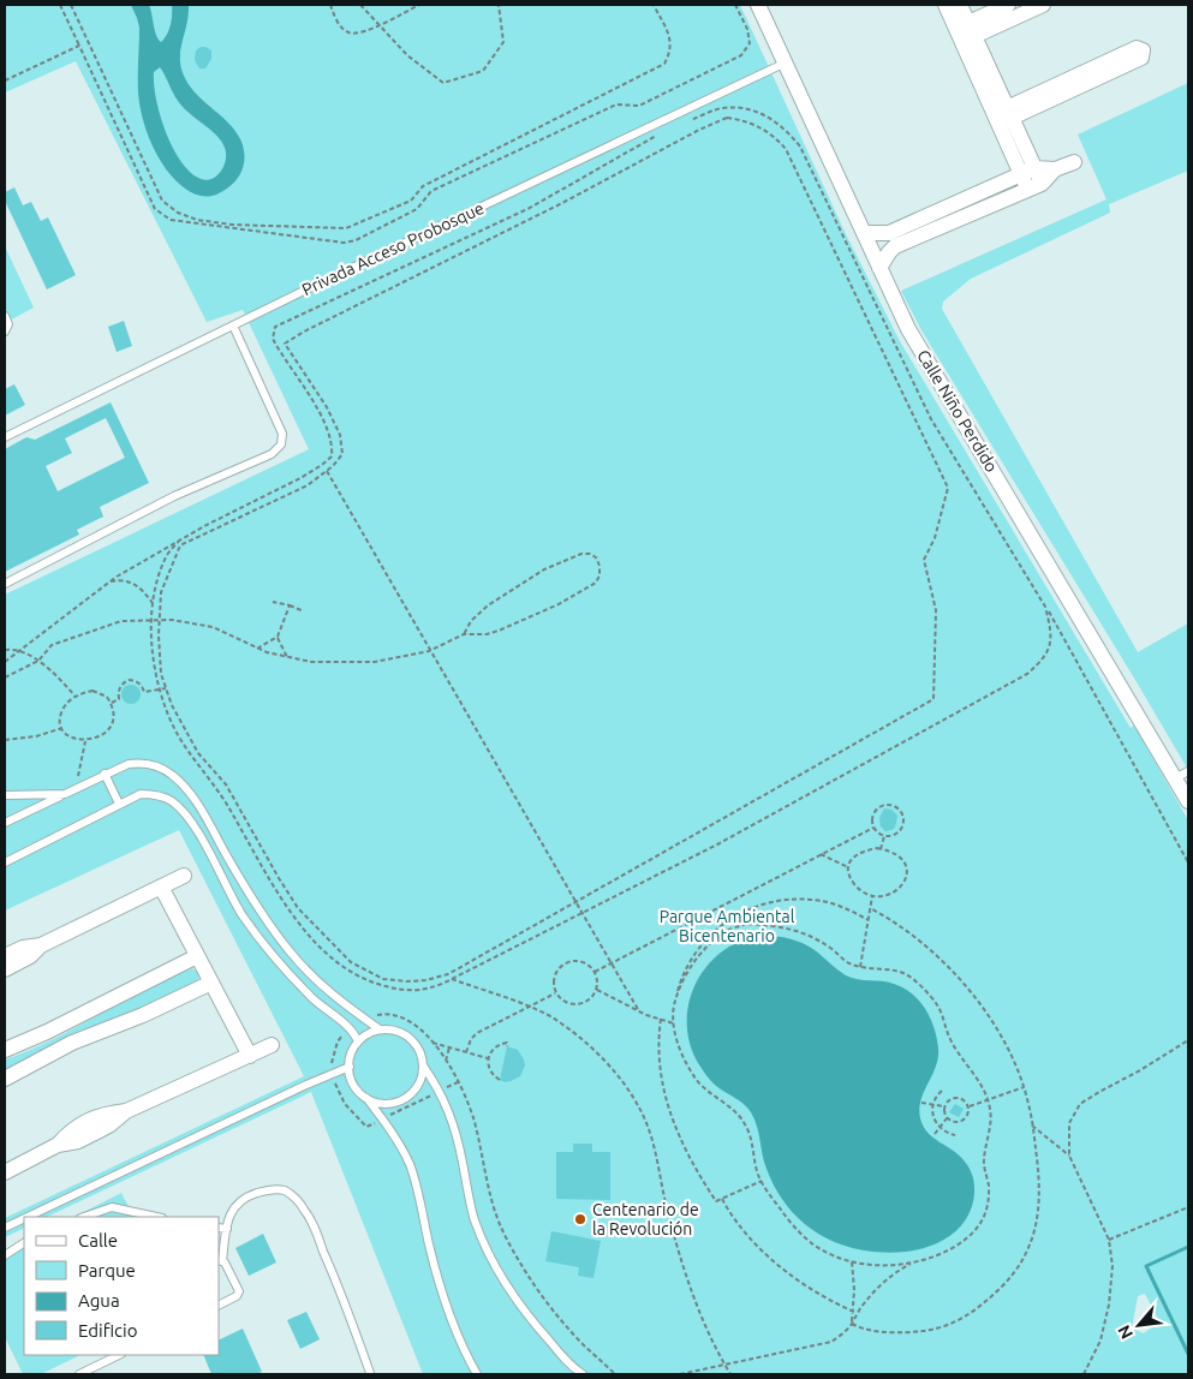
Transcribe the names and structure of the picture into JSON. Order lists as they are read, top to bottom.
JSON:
{
  "streets": {
    "street": ["Calle Niño Perdido"],
    "lane": ["Privada Acceso Probosque"]
  },
  "crossings": [
    ["Privada Acceso Probosque", "Calle Niño Perdido"]
  ],
  "parks": ["Parque Ambiental Bicentenario"],
  "places": ["Centenario de la Revolución"],
  "legend": [
    "Calle",
    "Parque",
    "Agua",
    "Edificio"
  ],
  "north": "bottom left"
}
